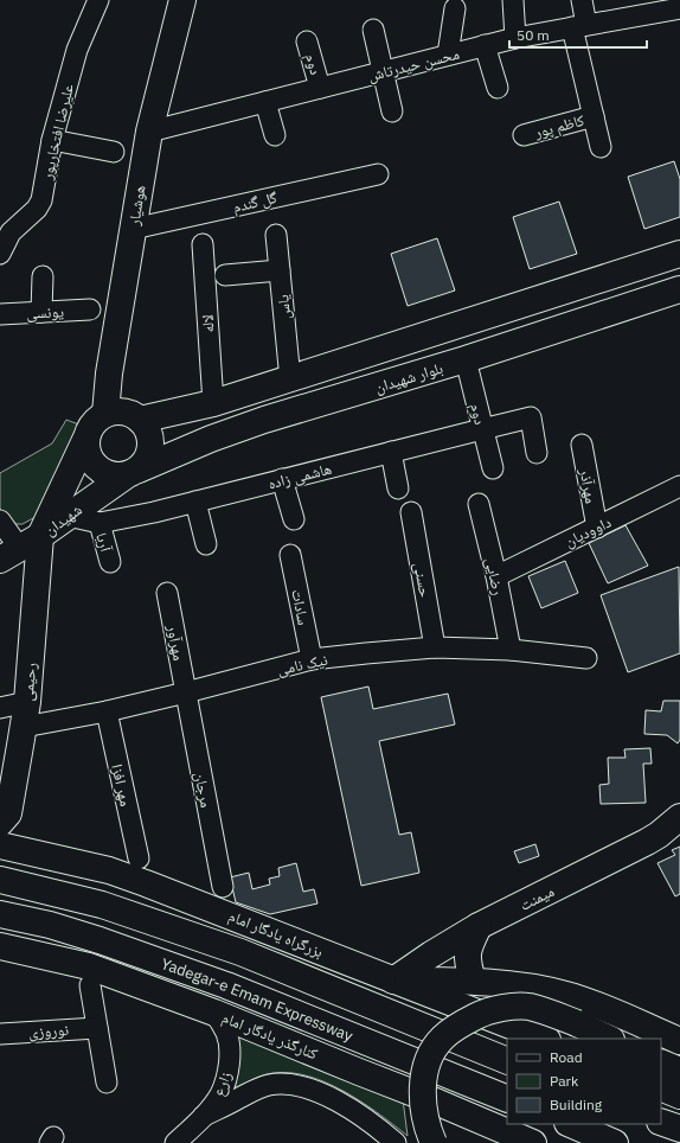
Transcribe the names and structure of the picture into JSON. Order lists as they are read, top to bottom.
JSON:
{
  "streets": {
    "main road": [
      "هوشیار",
      "بلوار شهیدان",
      "شهیدان",
      "رحیمی",
      "میمنت",
      "بزرگراه یادگار امام",
      "Yadegar-e Emam Expressway",
      "کنارگذر یادگار امام"
    ],
    "street": [
      "دوم",
      "محسن حیدرتاش",
      "کاظم پور",
      "علیرضا افتخارپور",
      "گل گندم",
      "یاس",
      "یونسی",
      "لاله",
      "هاشمی زاده",
      "مهرآذر",
      "داوودیان",
      "آریا",
      "رضایی",
      "حسنی",
      "سادات",
      "مهرآور",
      "نیک نامی",
      "مهر افزا",
      "مرجان",
      "نوروزی",
      "زارع"
    ]
  },
  "crossings": [
    ["دوم", "محسن حیدرتاش"],
    ["دوم", "بلوار شهیدان"],
    ["دوم", "هاشمی زاده"],
    ["محسن حیدرتاش", "کاظم پور"],
    ["محسن حیدرتاش", "هوشیار"],
    ["گل گندم", "هوشیار"],
    ["هوشیار", "بلوار شهیدان"],
    ["هوشیار", "شهیدان"],
    ["بلوار شهیدان", "شهیدان"],
    ["هاشمی زاده", "شهیدان"],
    ["هاشمی زاده", "آریا"],
    ["مهرآذر", "داوودیان"],
    ["شهیدان", "رحیمی"],
    ["داوودیان", "رضایی"],
    ["رضایی", "نیک نامی"],
    ["حسنی", "نیک نامی"],
    ["سادات", "نیک نامی"],
    ["مهرآور", "نیک نامی"],
    ["مهرآور", "مرجان"],
    ["نیک نامی", "رحیمی"],
    ["نیک نامی", "مهر افزا"],
    ["نیک نامی", "مرجان"],
    ["میمنت", "بزرگراه یادگار امام"],
    ["کنارگذر یادگار امام", "زارع"]
  ],
  "legend": ["Road", "Park", "Building"],
  "scale_bar": "50 m"
}
